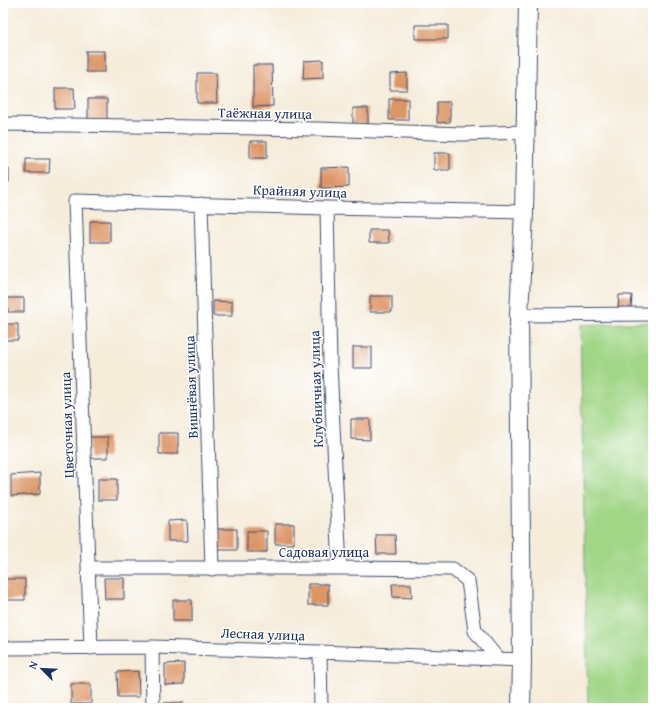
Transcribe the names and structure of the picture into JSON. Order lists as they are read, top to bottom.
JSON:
{
  "streets": {
    "street": [
      "Таёжная улица",
      "Крайняя улица",
      "Вишнёвая улица",
      "Клубничная улица",
      "Цветочная улица",
      "Садовая улица",
      "Лесная улица"
    ]
  },
  "crossings": [
    ["Крайняя улица", "Вишнёвая улица"],
    ["Крайняя улица", "Клубничная улица"],
    ["Крайняя улица", "Цветочная улица"],
    ["Вишнёвая улица", "Садовая улица"],
    ["Клубничная улица", "Садовая улица"],
    ["Цветочная улица", "Садовая улица"],
    ["Цветочная улица", "Лесная улица"],
    ["Садовая улица", "Лесная улица"]
  ],
  "north": "top left"
}
